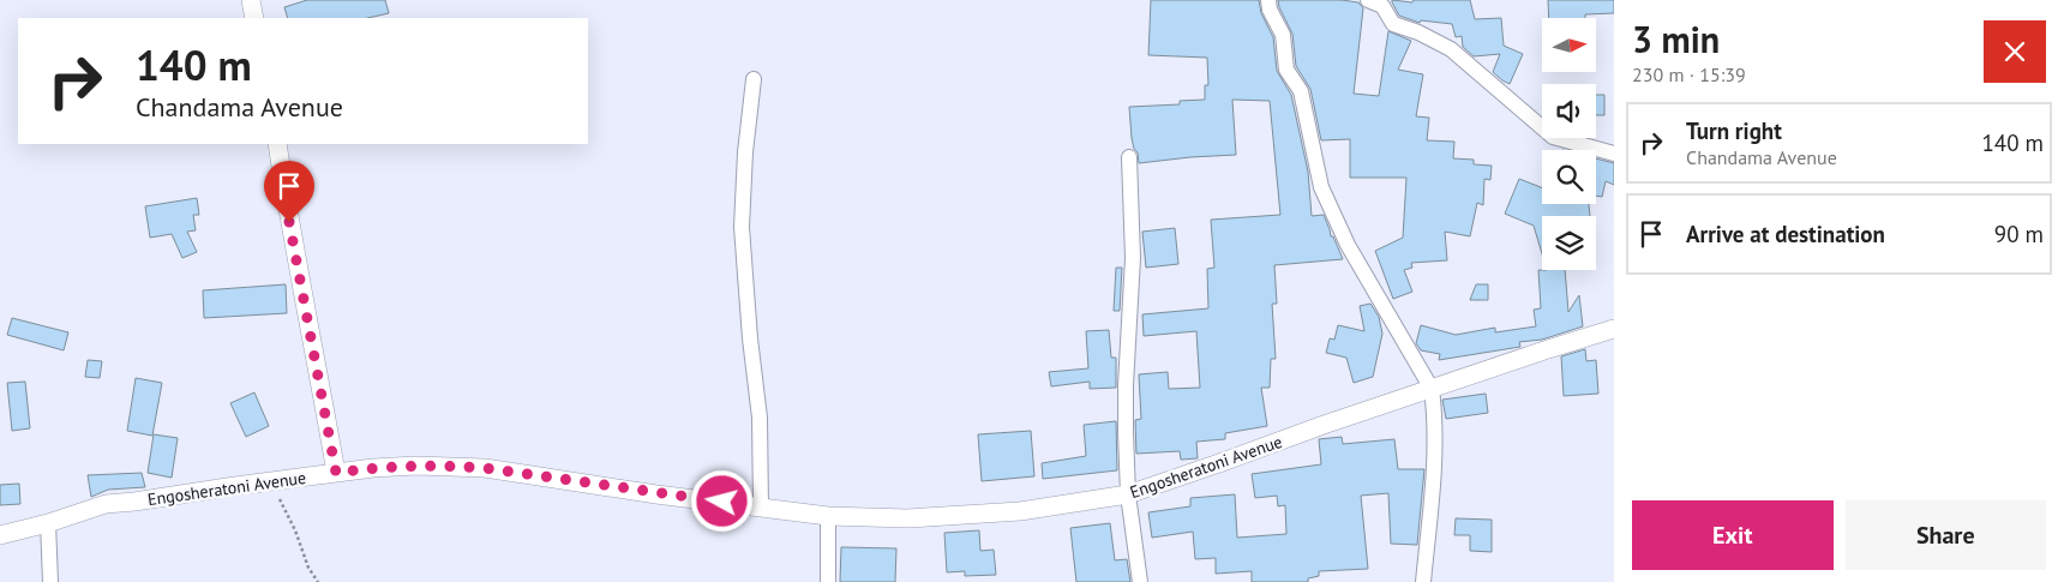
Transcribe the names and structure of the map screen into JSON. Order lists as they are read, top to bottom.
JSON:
{
  "streets": {
    "street": ["Engosheratoni Avenue"]
  },
  "north": "right",
  "page": {
    "heading": ["3 min", "230 m · 15:39"],
    "turn": ["140 m", "Chandama Avenue"],
    "list": [
      {
        "name": "Turn right",
        "note": "Chandama Avenue",
        "value": "140 m"
      },
      {
        "name": "Arrive at destination",
        "value": "90 m"
      }
    ],
    "buttons": ["Exit", "Share"]
  }
}
